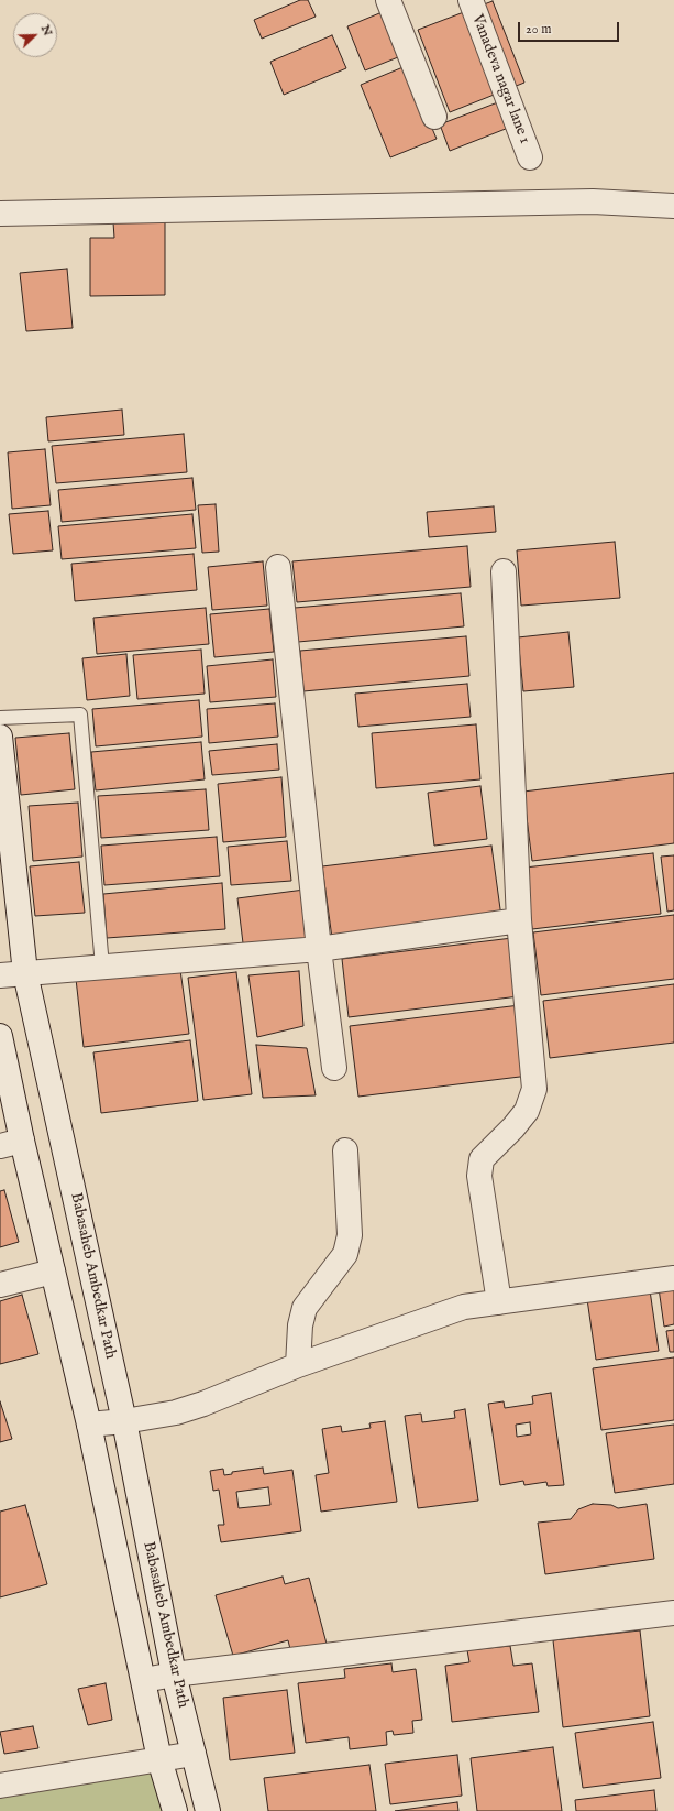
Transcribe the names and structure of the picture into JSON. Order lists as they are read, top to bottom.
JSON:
{
  "streets": {
    "street": ["Vanadeva nagar lane 1", "Babasaheb Ambedkar Path"]
  },
  "scale_bar": "20 m",
  "north": "top right"
}
